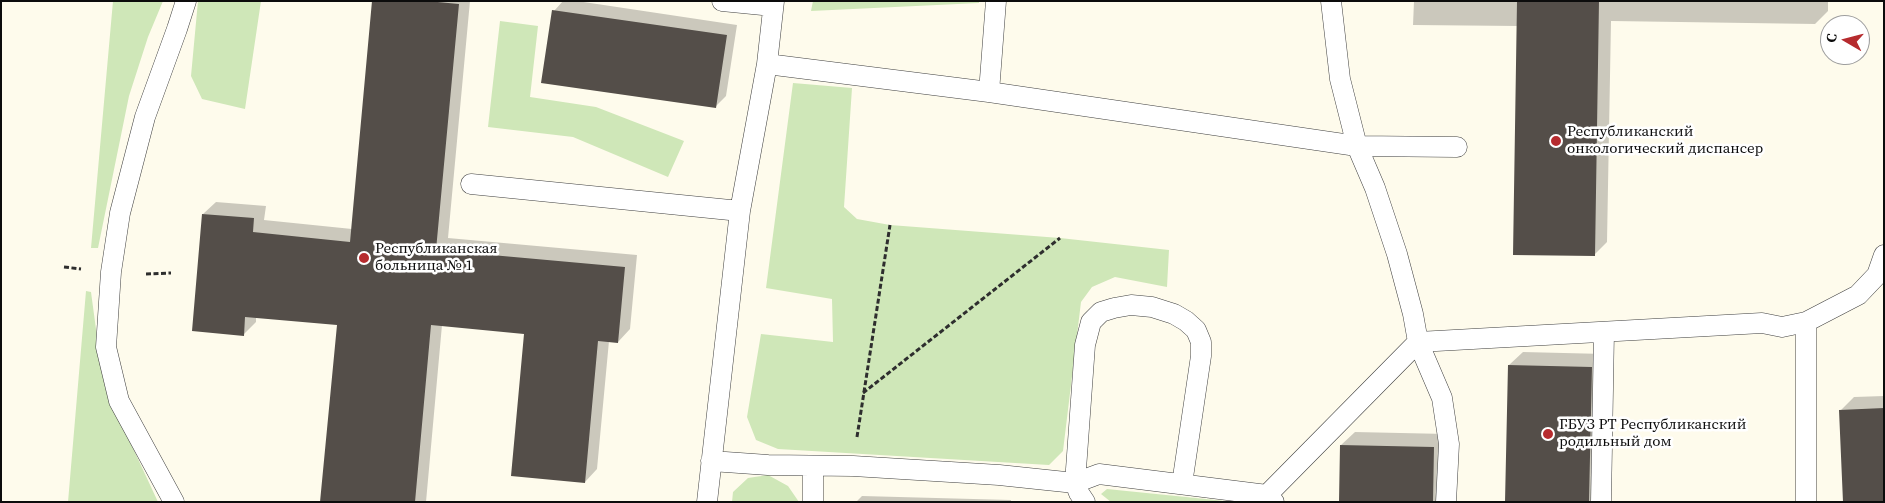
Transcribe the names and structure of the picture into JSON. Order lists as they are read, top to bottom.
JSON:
{
  "places": ["Республиканский онкологический диспансер", "Республиканская больница № 1", "ГБУЗ РТ Республиканский родильный дом"],
  "north": "left"
}
